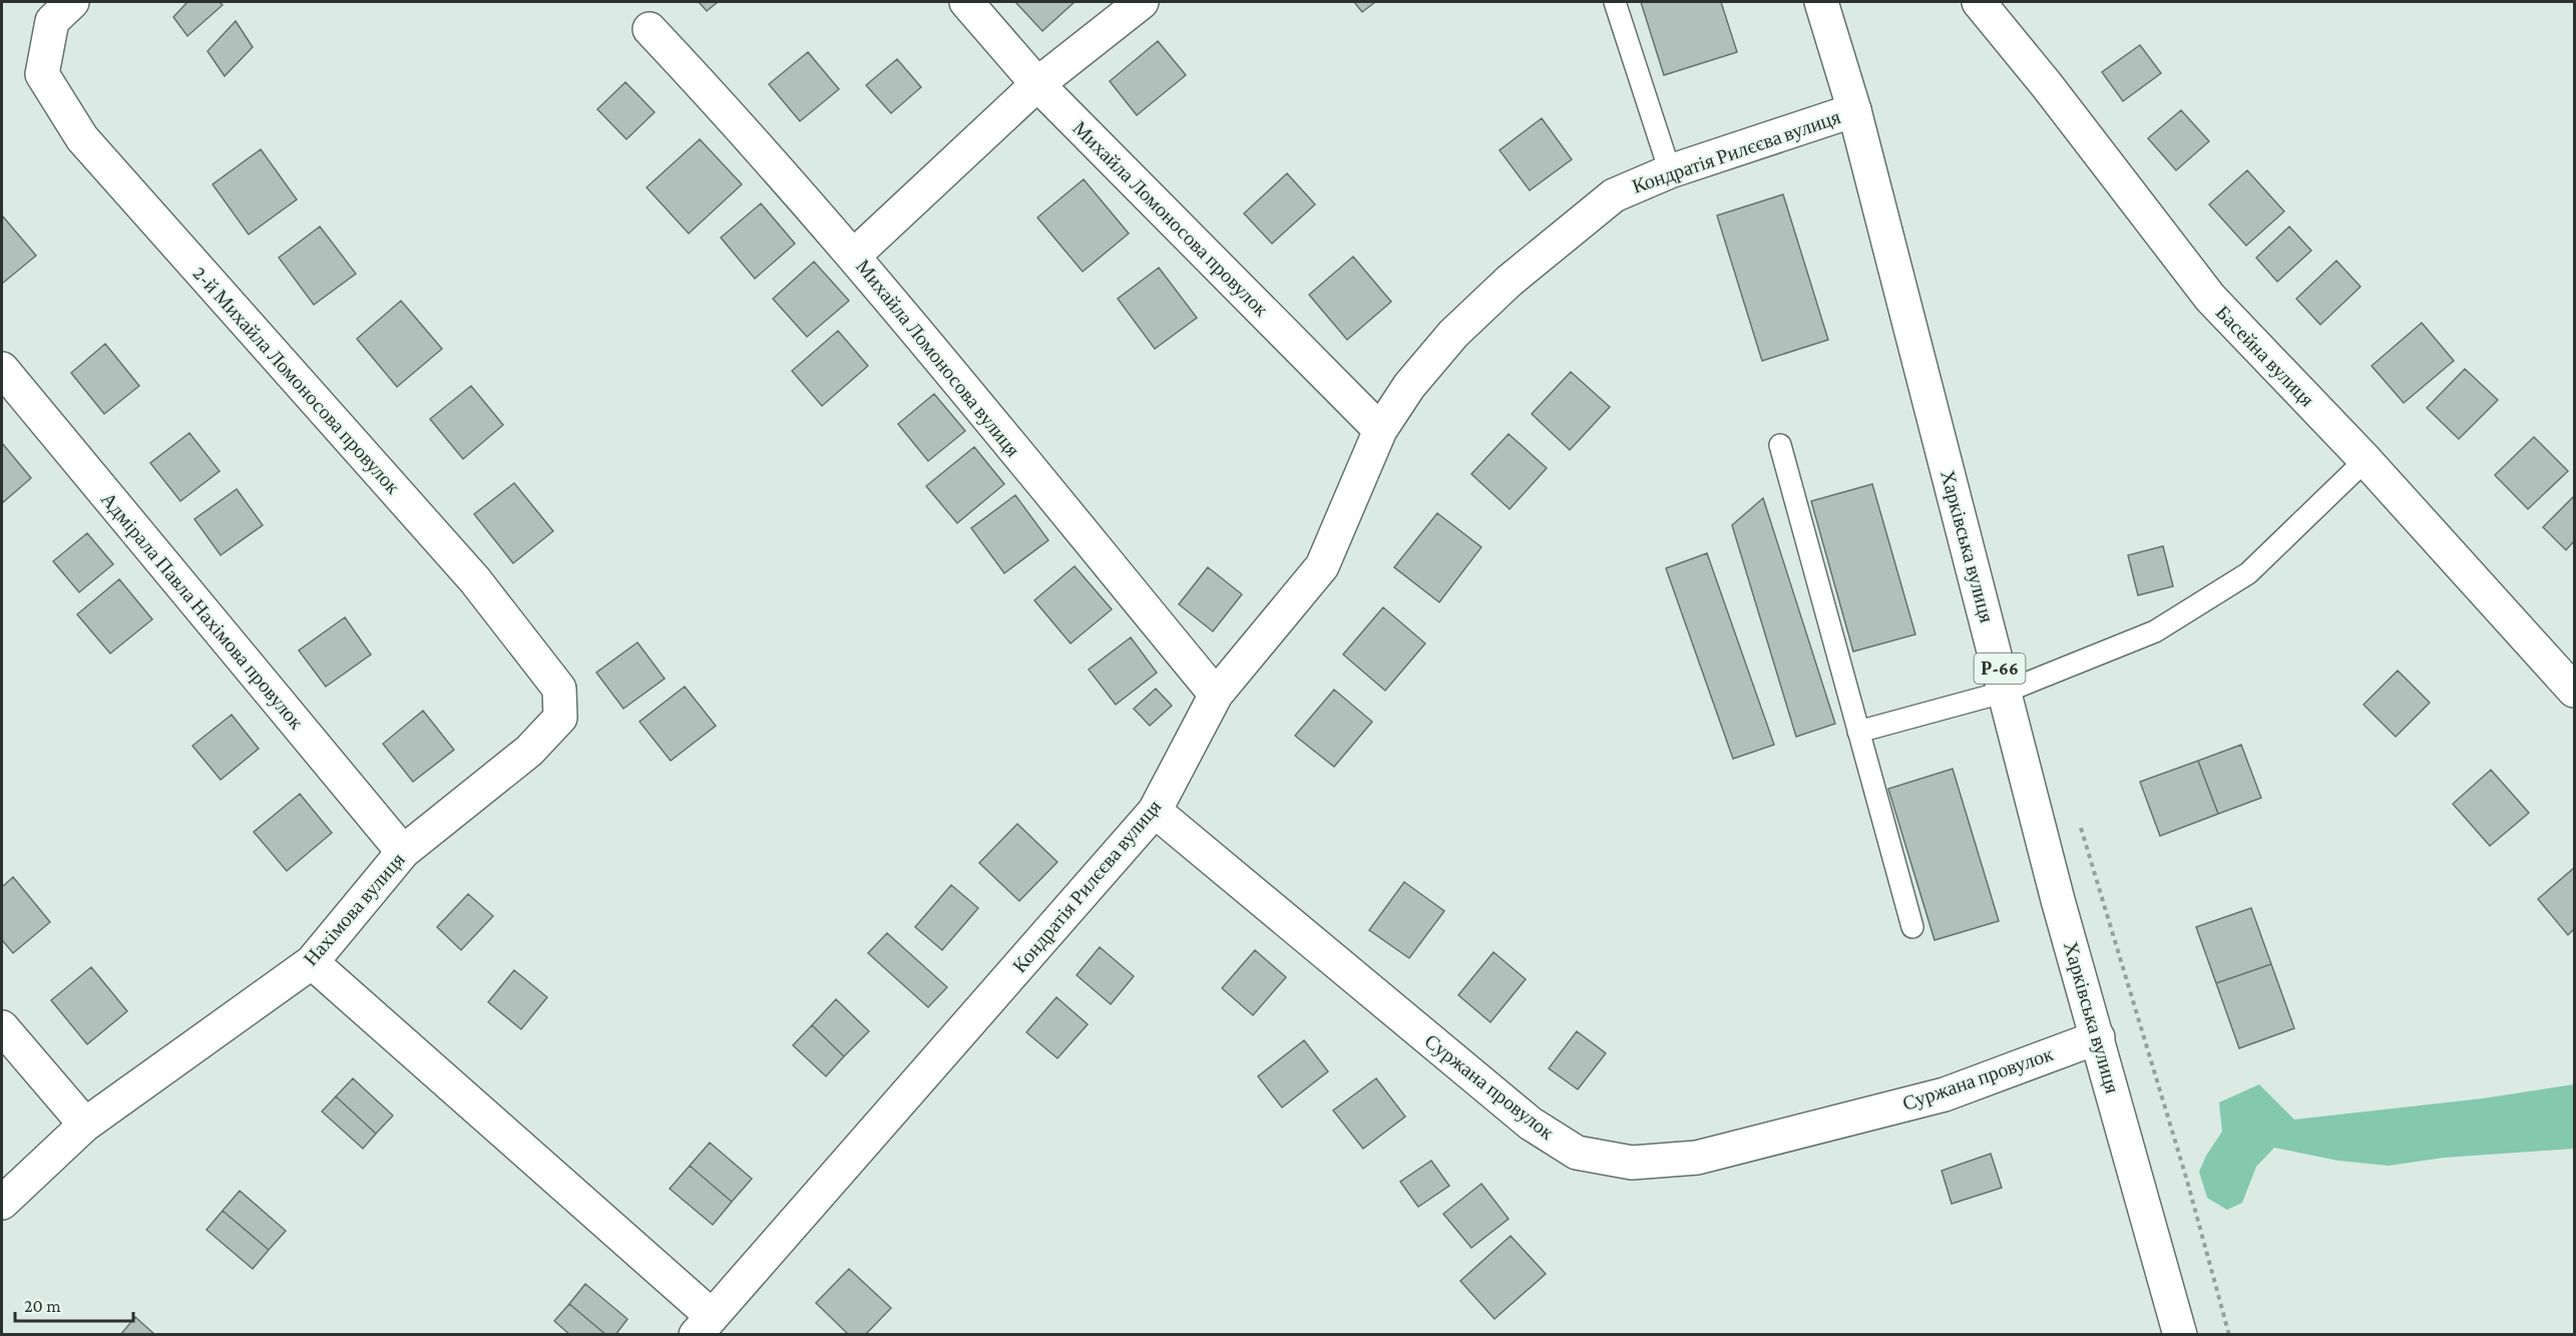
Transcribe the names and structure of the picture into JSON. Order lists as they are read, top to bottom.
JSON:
{
  "streets": {
    "street": [
      "Кондратія Рилєєва вулиця",
      "Михайла Ломоносова провулок",
      "Басейна вулиця",
      "Михайла Ломоносова вулиця",
      "2-й Михайла Ломоносова провулок",
      "Харківська вулиця",
      "Адмірала Павла Нахімова провулок",
      "Р-66",
      "Нахімова вулиця",
      "Суржана провулок"
    ]
  },
  "crossings": [
    ["Кондратія Рилєєва вулиця", "Михайла Ломоносова провулок"],
    ["Кондратія Рилєєва вулиця", "Михайла Ломоносова вулиця"],
    ["Кондратія Рилєєва вулиця", "Харківська вулиця"],
    ["Кондратія Рилєєва вулиця", "Суржана провулок"],
    ["2-й Михайла Ломоносова провулок", "Нахімова вулиця"],
    ["Харківська вулиця", "Суржана провулок"],
    ["Адмірала Павла Нахімова провулок", "Нахімова вулиця"]
  ],
  "scale_bar": "20 m"
}
